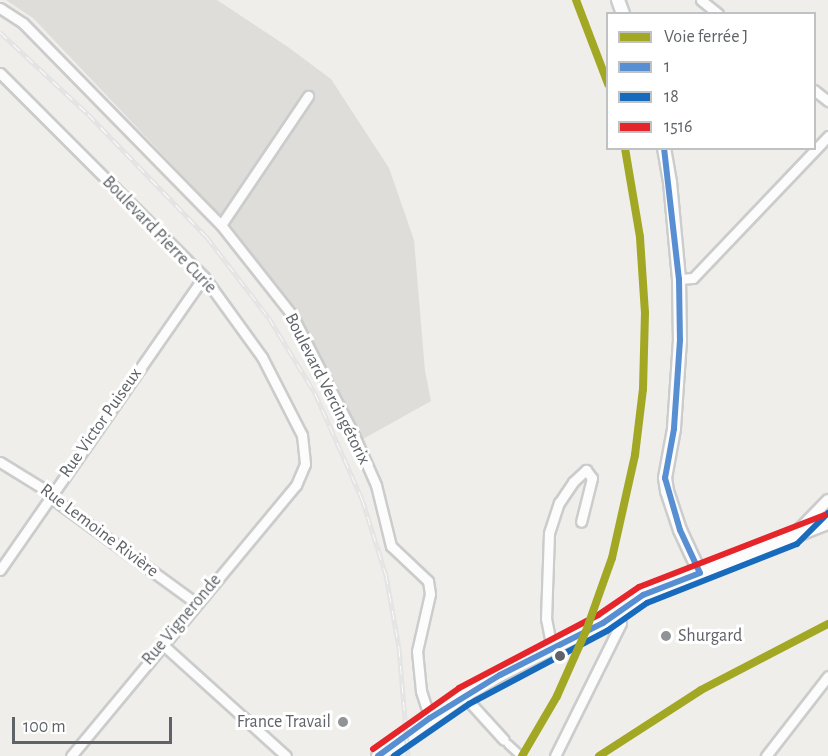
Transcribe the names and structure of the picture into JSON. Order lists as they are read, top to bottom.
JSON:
{
  "streets": {
    "street": [
      "Boulevard Pierre Curie",
      "Boulevard Vercingétorix",
      "Rue Victor Puiseux",
      "Rue Lemoine Rivière",
      "Rue Vigneronde"
    ]
  },
  "crossings": [
    ["Boulevard Pierre Curie", "Rue Victor Puiseux"],
    ["Boulevard Pierre Curie", "Rue Vigneronde"],
    ["Rue Victor Puiseux", "Rue Lemoine Rivière"],
    ["Rue Lemoine Rivière", "Rue Vigneronde"]
  ],
  "places": ["Shurgard", "France Travail"],
  "lines": [
    "rail line J",
    "transit line 1",
    "transit line 18",
    "transit line 1516"
  ],
  "legend": [
    "Voie ferrée J",
    "1",
    "18",
    "1516"
  ],
  "scale_bar": "100 m"
}
